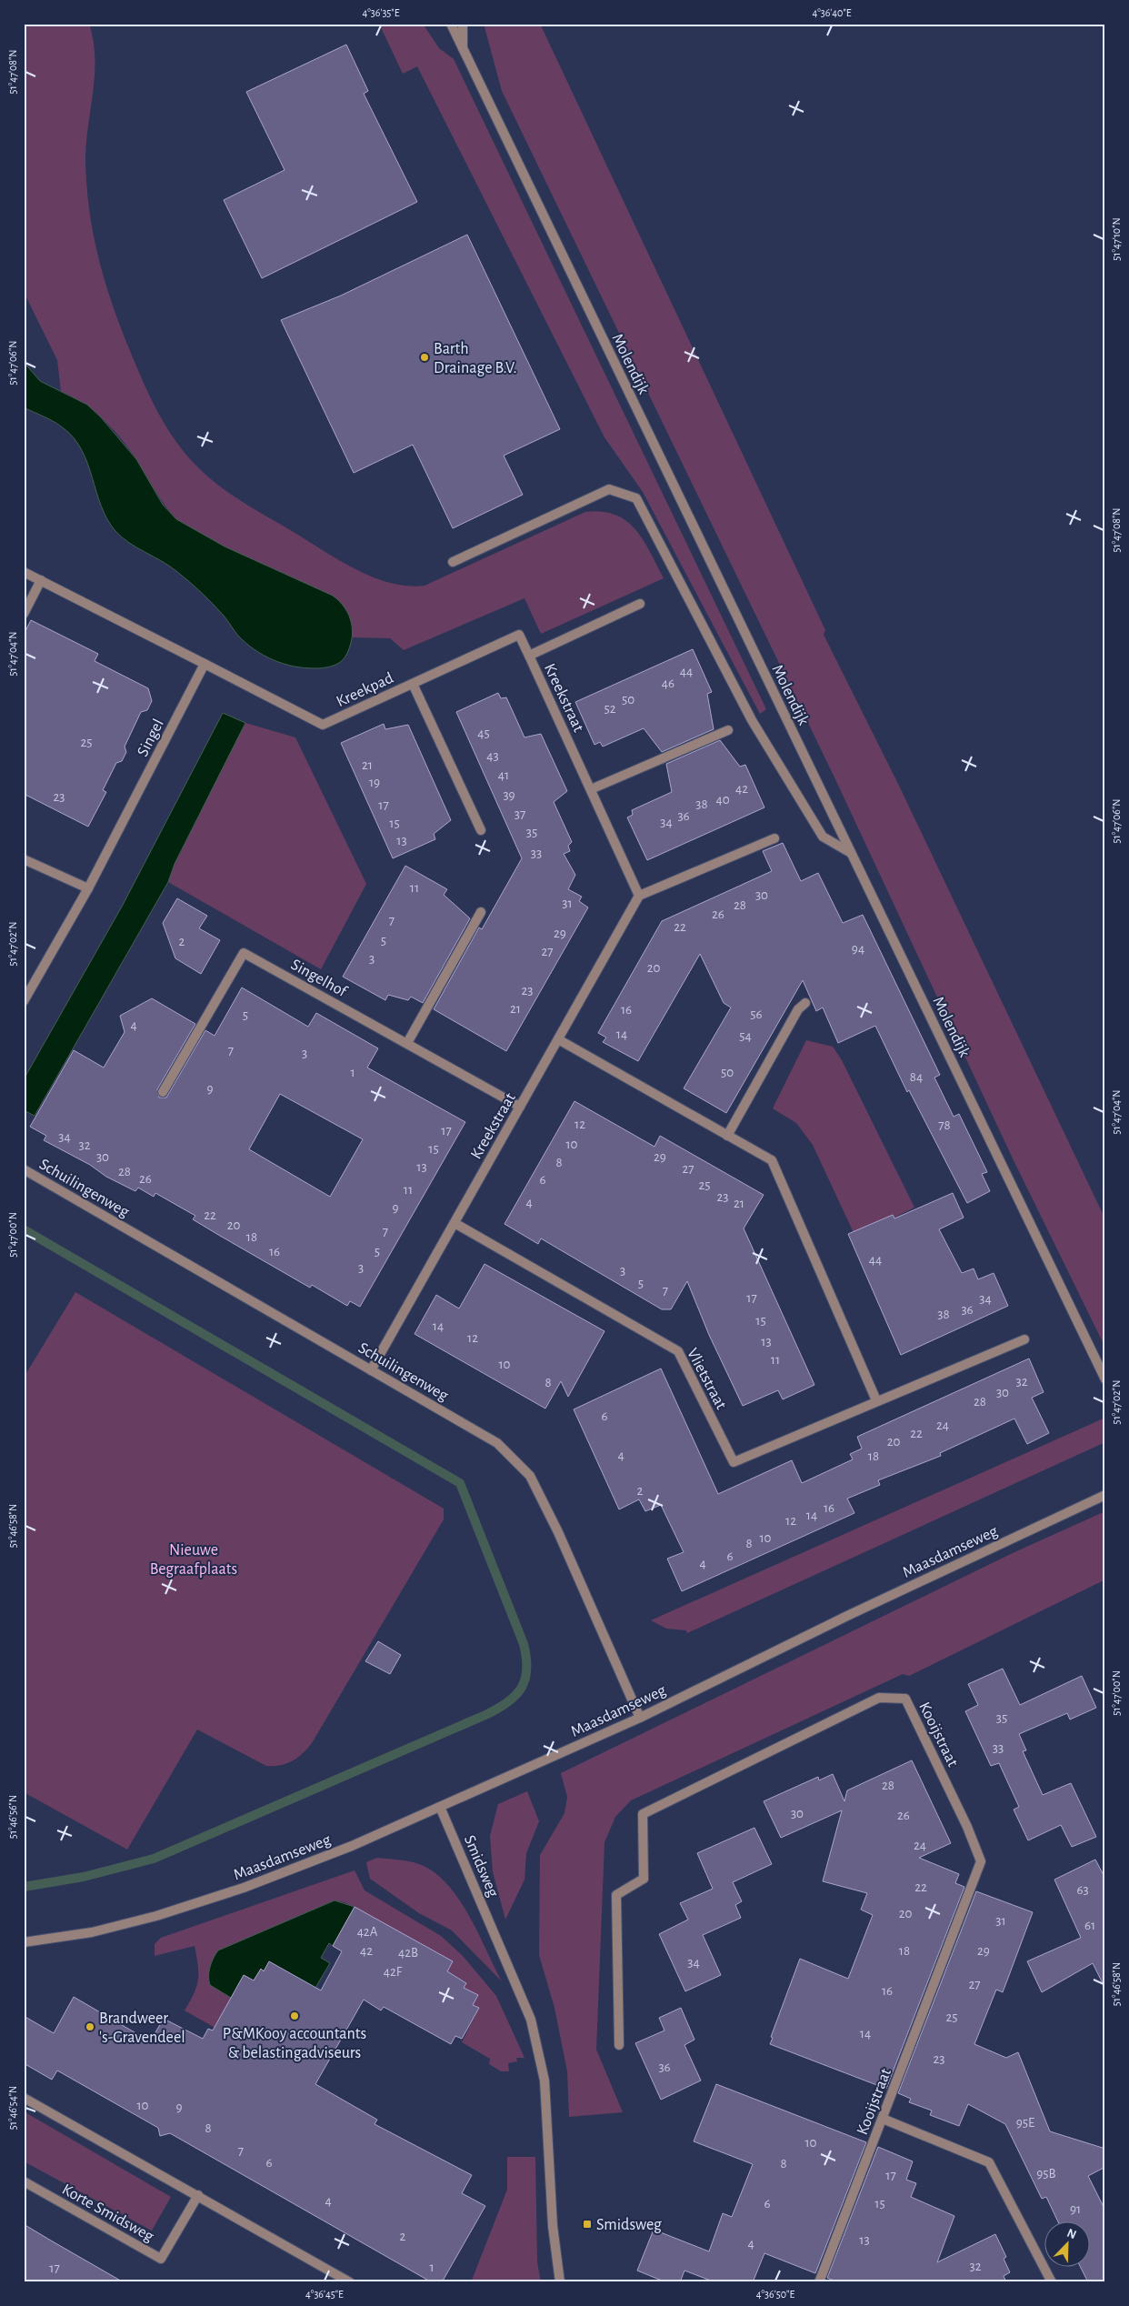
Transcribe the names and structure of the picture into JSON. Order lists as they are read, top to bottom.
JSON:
{
  "streets": {
    "street": [
      "Molendijk",
      "Kreekpad",
      "Kreekstraat",
      "Singel",
      "Singelhof",
      "Schuilingenweg",
      "Vlietstraat",
      "Maasdamseweg",
      "Kooijstraat",
      "Smidsweg",
      "Korte Smidsweg"
    ]
  },
  "crossings": [
    ["Kreekpad", "Kreekstraat"],
    ["Kreekpad", "Singel"],
    ["Kreekstraat", "Singelhof"],
    ["Kreekstraat", "Schuilingenweg"],
    ["Kreekstraat", "Vlietstraat"],
    ["Schuilingenweg", "Maasdamseweg"],
    ["Maasdamseweg", "Smidsweg"]
  ],
  "parks": ["Nieuwe Begraafplaats"],
  "places": {
    "other": ["Barth Drainage B.V.", "P&MKooy accountants & belastingadviseurs", "Brandweer 's-Gravendeel"],
    "transit": ["Smidsweg"]
  },
  "house_numbers": [
    "44",
    "46",
    "50",
    "52",
    "45",
    "25",
    "43",
    "21",
    "41",
    "19",
    "42",
    "39",
    "23",
    "40",
    "38",
    "17",
    "37",
    "36",
    "34",
    "15",
    "35",
    "13",
    "33",
    "11",
    "30",
    "31",
    "28",
    "26",
    "7",
    "22",
    "29",
    "5",
    "2",
    "94",
    "27",
    "3",
    "20",
    "23",
    "21",
    "16",
    "56",
    "5",
    "4",
    "14",
    "54",
    "7",
    "3",
    "1",
    "50",
    "84",
    "9",
    "12",
    "78",
    "17",
    "34",
    "10",
    "32",
    "15",
    "30",
    "29",
    "8",
    "13",
    "27",
    "28",
    "26",
    "6",
    "25",
    "11",
    "23",
    "4",
    "21",
    "9",
    "22",
    "20",
    "7",
    "18",
    "16",
    "5",
    "44",
    "3",
    "3",
    "5",
    "7",
    "17",
    "34",
    "36",
    "38",
    "15",
    "14",
    "12",
    "13",
    "11",
    "10",
    "32",
    "8",
    "30",
    "28",
    "6",
    "24",
    "22",
    "20",
    "4",
    "18",
    "2",
    "16",
    "14",
    "12",
    "10",
    "8",
    "6",
    "4",
    "35",
    "33",
    "28",
    "30",
    "26",
    "24",
    "22",
    "63",
    "20",
    "31",
    "61",
    "42A",
    "42",
    "18",
    "29",
    "42B",
    "34",
    "42F",
    "27",
    "16",
    "25",
    "14",
    "23",
    "36",
    "10",
    "9",
    "95E",
    "8",
    "10",
    "7",
    "6",
    "8",
    "95B",
    "17",
    "4",
    "6",
    "15",
    "91",
    "2",
    "13",
    "4",
    "32",
    "1",
    "17"
  ],
  "north": "top right",
  "coordinates": [
    "4°36'35\"E",
    "4°36'40\"E",
    "51°47'08\"N",
    "51°47'10\"N",
    "51°47'06\"N",
    "51°47'04\"N",
    "51°47'02\"N",
    "51°47'00\"N",
    "51°46'58\"N",
    "51°46'56\"N",
    "51°46'54\"N",
    "4°36'45\"E",
    "4°36'50\"E"
  ]
}
